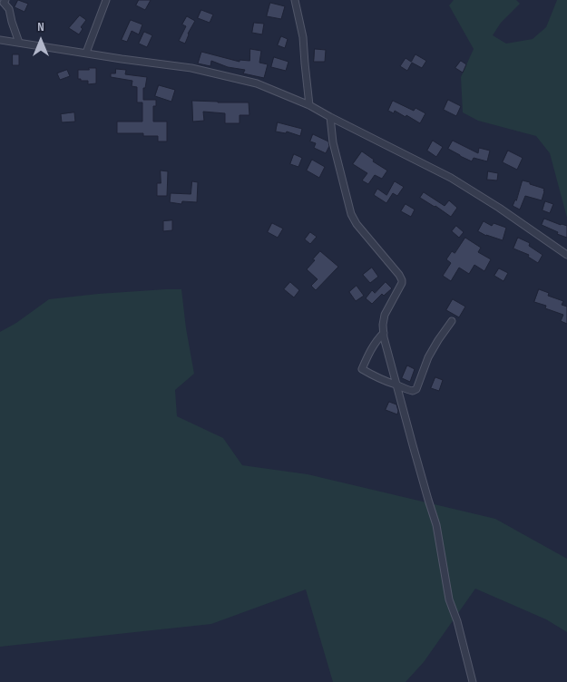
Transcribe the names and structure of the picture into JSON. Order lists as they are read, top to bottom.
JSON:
{
  "north": "top"
}
